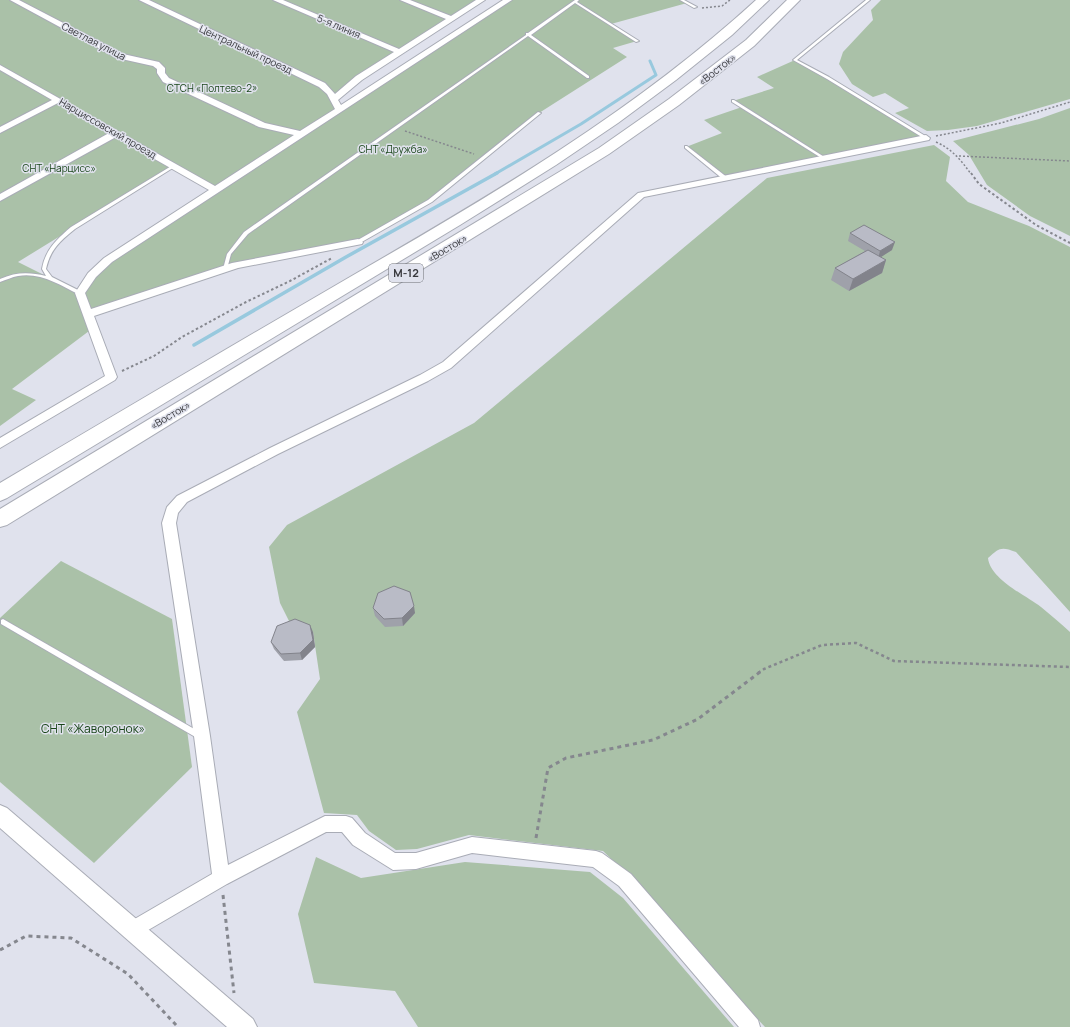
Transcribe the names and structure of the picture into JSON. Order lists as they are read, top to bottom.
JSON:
{
  "streets": {
    "highway": ["«Восток»", "М-12"],
    "street": [
      "5-я линия",
      "Светлая улица",
      "Центральный проезд",
      "Нарциссовский проезд"
    ]
  },
  "parks": [
    "СТСН «Полтево-2»",
    "СНТ «Дружба»",
    "СНТ «Нарцисс»",
    "СНТ «Жаворонок»"
  ]
}
